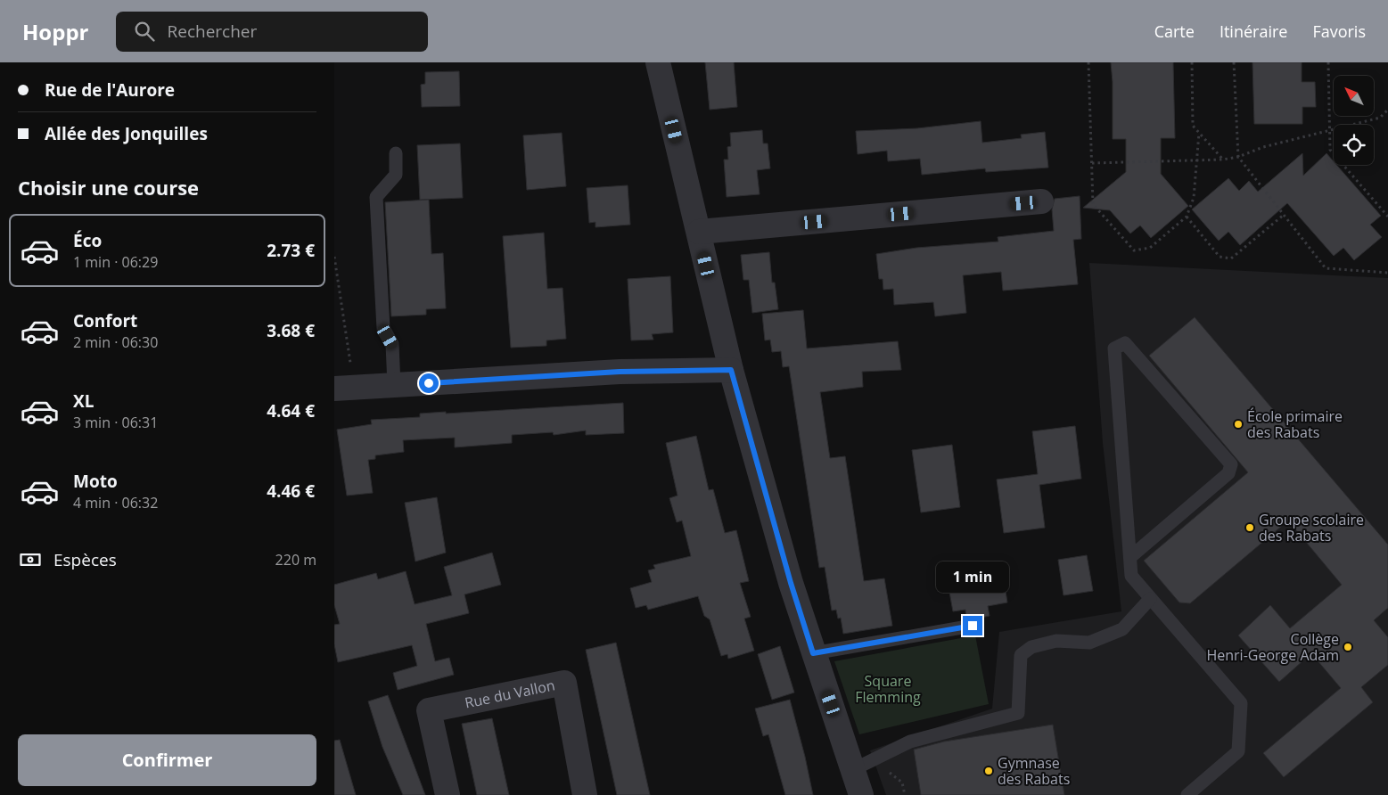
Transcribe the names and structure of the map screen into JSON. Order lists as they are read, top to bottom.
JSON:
{
  "streets": {
    "street": ["Rue du Vallon"]
  },
  "parks": ["Square Flemming"],
  "places": [
    "École primaire des Rabats",
    "Groupe scolaire des Rabats",
    "Collège Henri-George Adam",
    "Gymnase des Rabats"
  ],
  "north": "top left",
  "page": {
    "header": "Hoppr",
    "search": "Rechercher",
    "nav": ["Carte", "Itinéraire", "Favoris"],
    "banner": ["Rue de l'Aurore", "Allée des Jonquilles"],
    "heading": "Choisir une course",
    "list": [
      {
        "name": "Éco",
        "note": "1 min · 06:29",
        "value": "2.73 €"
      },
      {
        "name": "Confort",
        "note": "2 min · 06:30",
        "value": "3.68 €"
      },
      {
        "name": "XL",
        "note": "3 min · 06:31",
        "value": "4.64 €"
      },
      {
        "name": "Moto",
        "note": "4 min · 06:32",
        "value": "4.46 €"
      }
    ],
    "pay": ["Espèces", "220 m"],
    "bubble": "1 min",
    "buttons": "Confirmer"
  }
}
